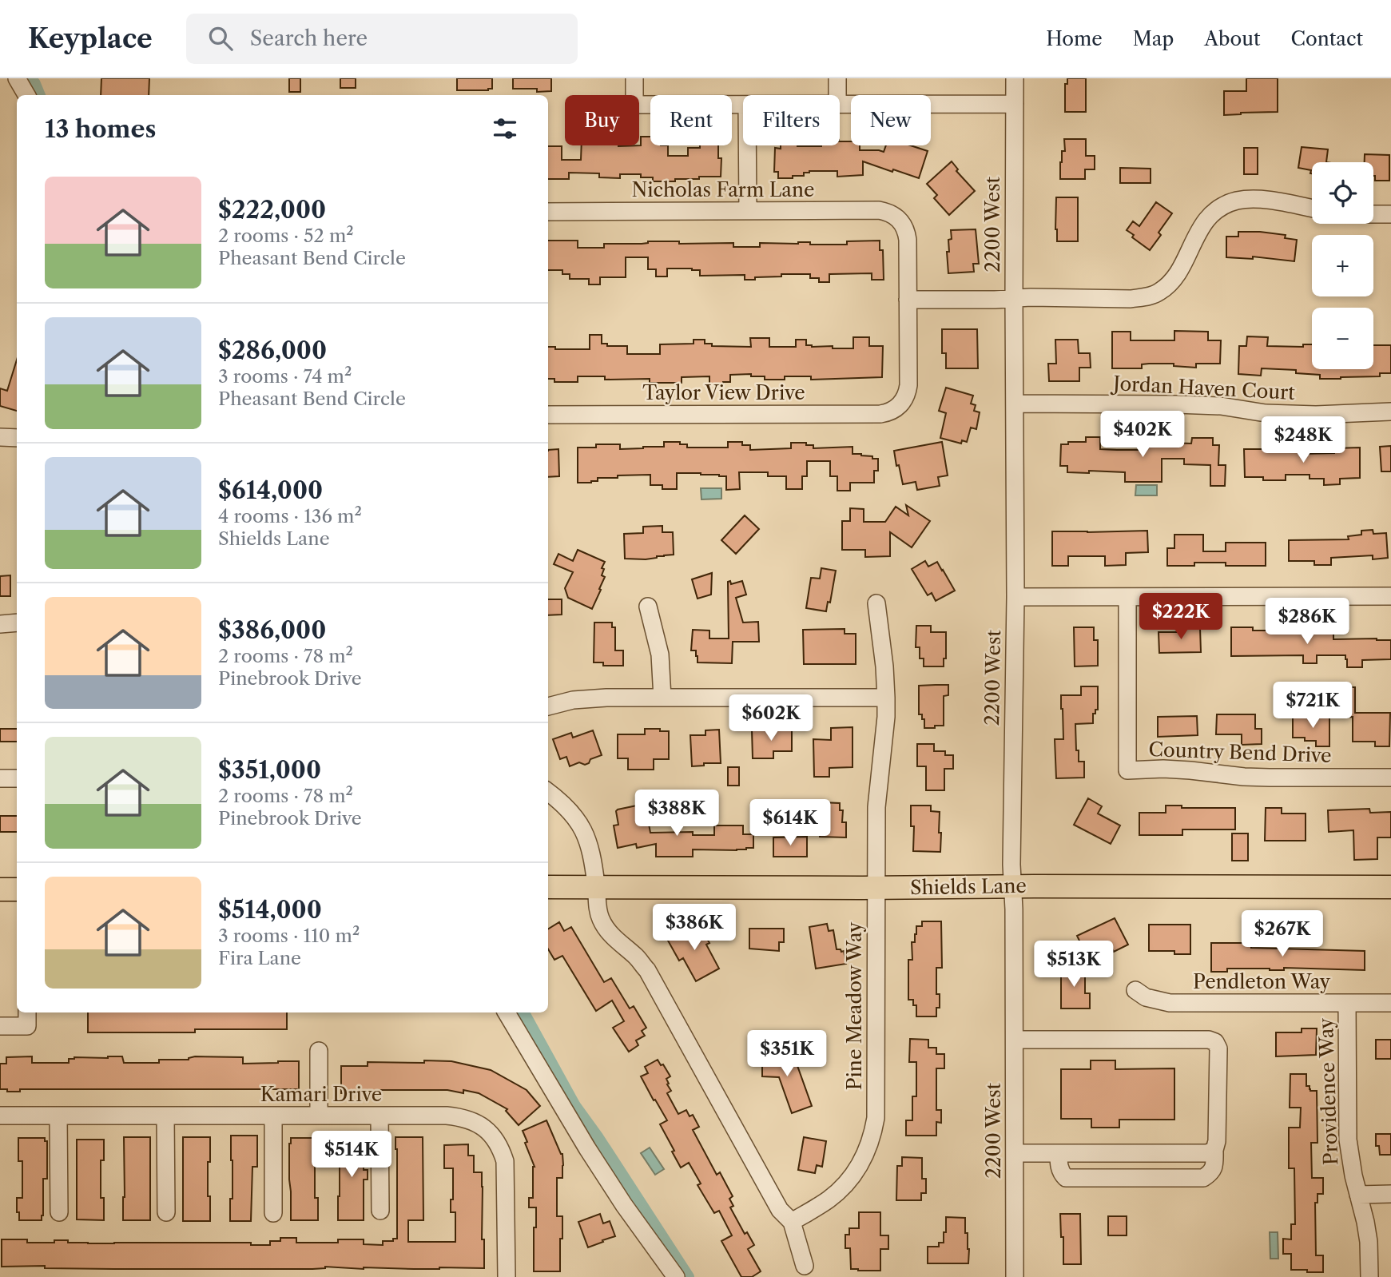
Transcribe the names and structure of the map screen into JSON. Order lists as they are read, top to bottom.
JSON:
{
  "streets": {
    "main road": ["Shields Lane"],
    "street": [
      "Nicholas Farm Lane",
      "2200 West",
      "Jordan Haven Court",
      "Taylor View Drive",
      "Country Bend Drive",
      "Pendleton Way",
      "Pine Meadow Way",
      "Providence Way",
      "Kamari Drive"
    ]
  },
  "crossings": [
    ["Nicholas Farm Lane", "Taylor View Drive"],
    ["2200 West", "Jordan Haven Court"],
    ["2200 West", "Shields Lane"],
    ["Shields Lane", "Pine Meadow Way"],
    ["Pendleton Way", "Providence Way"]
  ],
  "page": {
    "header": "Keyplace",
    "search": "Search here",
    "nav": [
      "Home",
      "Map",
      "About",
      "Contact"
    ],
    "chip": [
      "Buy",
      "Rent",
      "Filters",
      "New"
    ],
    "heading": "13 homes",
    "map_buttons": ["+", "−"],
    "list": [
      {
        "name": "$222,000",
        "note": "2 rooms · 52 m² · Pheasant Bend Circle"
      },
      {
        "name": "$286,000",
        "note": "3 rooms · 74 m² · Pheasant Bend Circle"
      },
      {
        "name": "$614,000",
        "note": "4 rooms · 136 m² · Shields Lane"
      },
      {
        "name": "$386,000",
        "note": "2 rooms · 78 m² · Pinebrook Drive"
      },
      {
        "name": "$351,000",
        "note": "2 rooms · 78 m² · Pinebrook Drive"
      },
      {
        "name": "$514,000",
        "note": "3 rooms · 110 m² · Fira Lane"
      }
    ],
    "price": [
      "$402K",
      "$248K",
      "$222K",
      "$286K",
      "$721K",
      "$602K",
      "$388K",
      "$614K",
      "$386K",
      "$267K",
      "$513K",
      "$351K",
      "$514K"
    ]
  }
}
